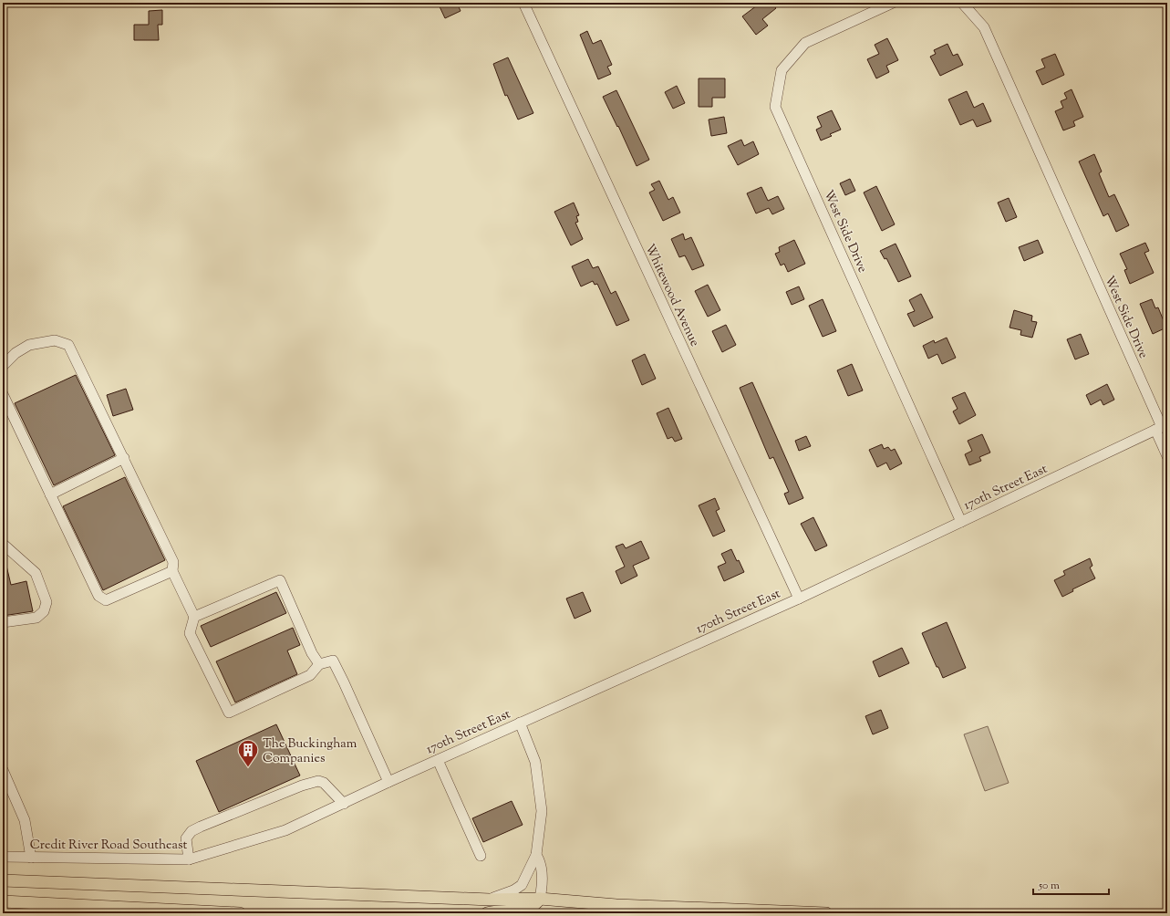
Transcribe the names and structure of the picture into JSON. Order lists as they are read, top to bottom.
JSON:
{
  "streets": {
    "street": [
      "West Side Drive",
      "Whitewood Avenue",
      "170th Street East",
      "Credit River Road Southeast"
    ]
  },
  "crossings": [
    ["West Side Drive", "170th Street East"],
    ["Whitewood Avenue", "170th Street East"],
    ["170th Street East", "Credit River Road Southeast"]
  ],
  "places": {
    "building": ["The Buckingham Companies"]
  },
  "scale_bar": "50 m"
}
